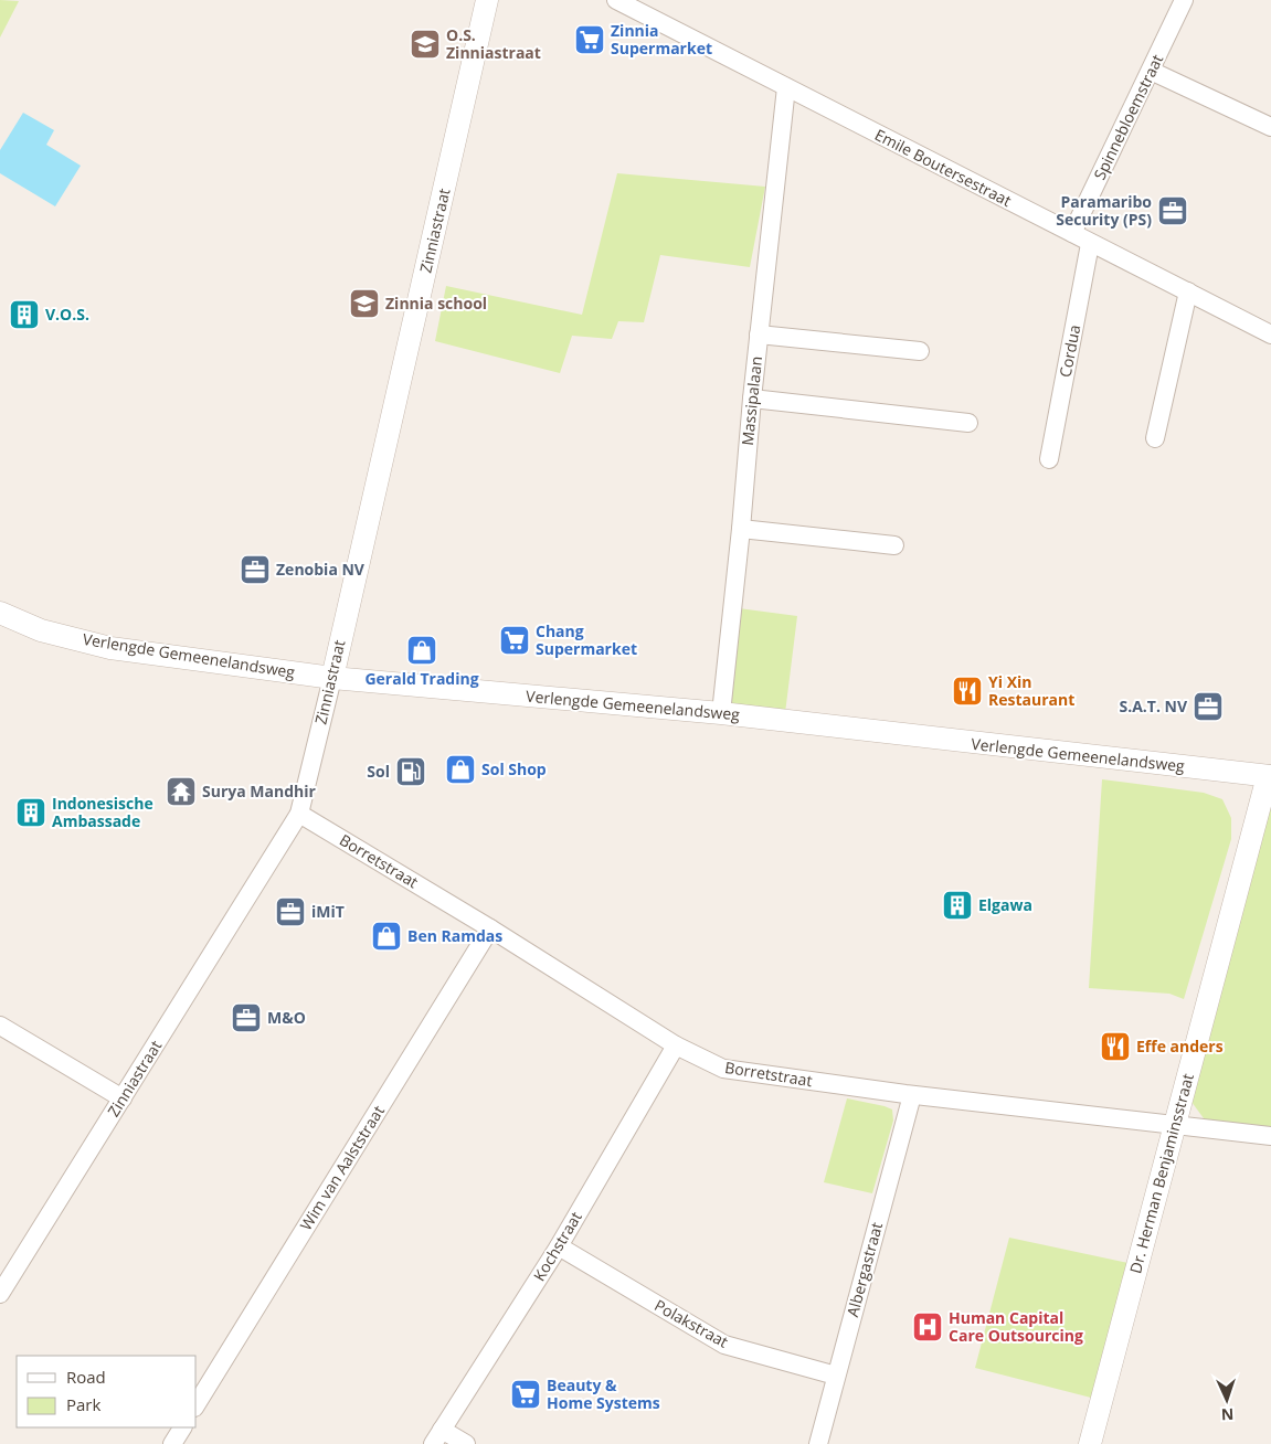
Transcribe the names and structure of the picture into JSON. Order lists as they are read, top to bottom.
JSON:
{
  "streets": {
    "street": [
      "Spinnebloemstraat",
      "Emile Boutersestraat",
      "Zinniastraat",
      "Cordua",
      "Massipalaan",
      "Verlengde Gemeenelandsweg",
      "Borretstraat",
      "Wim van Aalststraat",
      "Dr. Herman Benjaminsstraat",
      "Kochstraat",
      "Albergastraat",
      "Polakstraat"
    ]
  },
  "crossings": [
    ["Spinnebloemstraat", "Emile Boutersestraat"],
    ["Emile Boutersestraat", "Cordua"],
    ["Emile Boutersestraat", "Massipalaan"],
    ["Zinniastraat", "Verlengde Gemeenelandsweg"],
    ["Zinniastraat", "Borretstraat"],
    ["Massipalaan", "Verlengde Gemeenelandsweg"],
    ["Verlengde Gemeenelandsweg", "Dr. Herman Benjaminsstraat"],
    ["Borretstraat", "Wim van Aalststraat"],
    ["Borretstraat", "Dr. Herman Benjaminsstraat"],
    ["Borretstraat", "Kochstraat"],
    ["Borretstraat", "Albergastraat"],
    ["Kochstraat", "Polakstraat"],
    ["Albergastraat", "Polakstraat"]
  ],
  "places": {
    "supermarket": ["Zinnia Supermarket", "Chang Supermarket", "Beauty & Home Systems"],
    "school or university": ["O.S. Zinniastraat", "Zinnia school"],
    "office": [
      "Paramaribo Security (PS)",
      "Zenobia NV",
      "S.A.T. NV",
      "iMiT",
      "M&O"
    ],
    "building": ["V.O.S.", "Indonesische Ambassade", "Elgawa"],
    "shop": ["Gerald Trading", "Sol Shop", "Ben Ramdas"],
    "restaurant": ["Yi Xin Restaurant", "Effe anders"],
    "fuel station": ["Sol"],
    "temple": ["Surya Mandhir"],
    "hospital": ["Human Capital Care Outsourcing"]
  },
  "legend": ["Road", "Park"],
  "north": "bottom"
}
